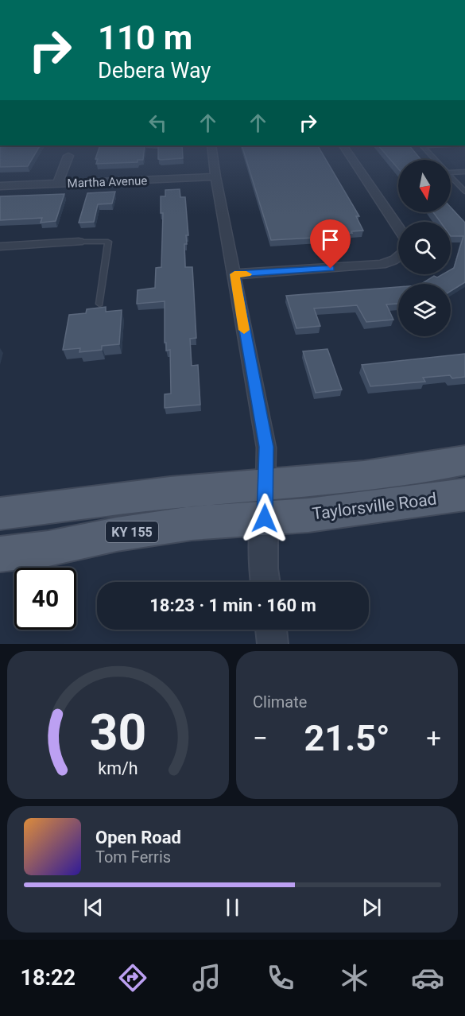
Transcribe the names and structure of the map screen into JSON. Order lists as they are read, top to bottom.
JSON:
{
  "streets": {
    "main road": ["Taylorsville Road", "KY 155"],
    "street": ["Martha Avenue"]
  },
  "north": "bottom",
  "page": {
    "turn": ["110 m", "Debera Way"],
    "limit": "40",
    "trip": "18:23 · 1 min · 160 m",
    "tile": "Climate",
    "heat": ["−", "21.5°", "+"],
    "song": ["Open Road", "Tom Ferris"],
    "tabs": "18:22",
    "gauge": ["30", "km/h"]
  }
}
